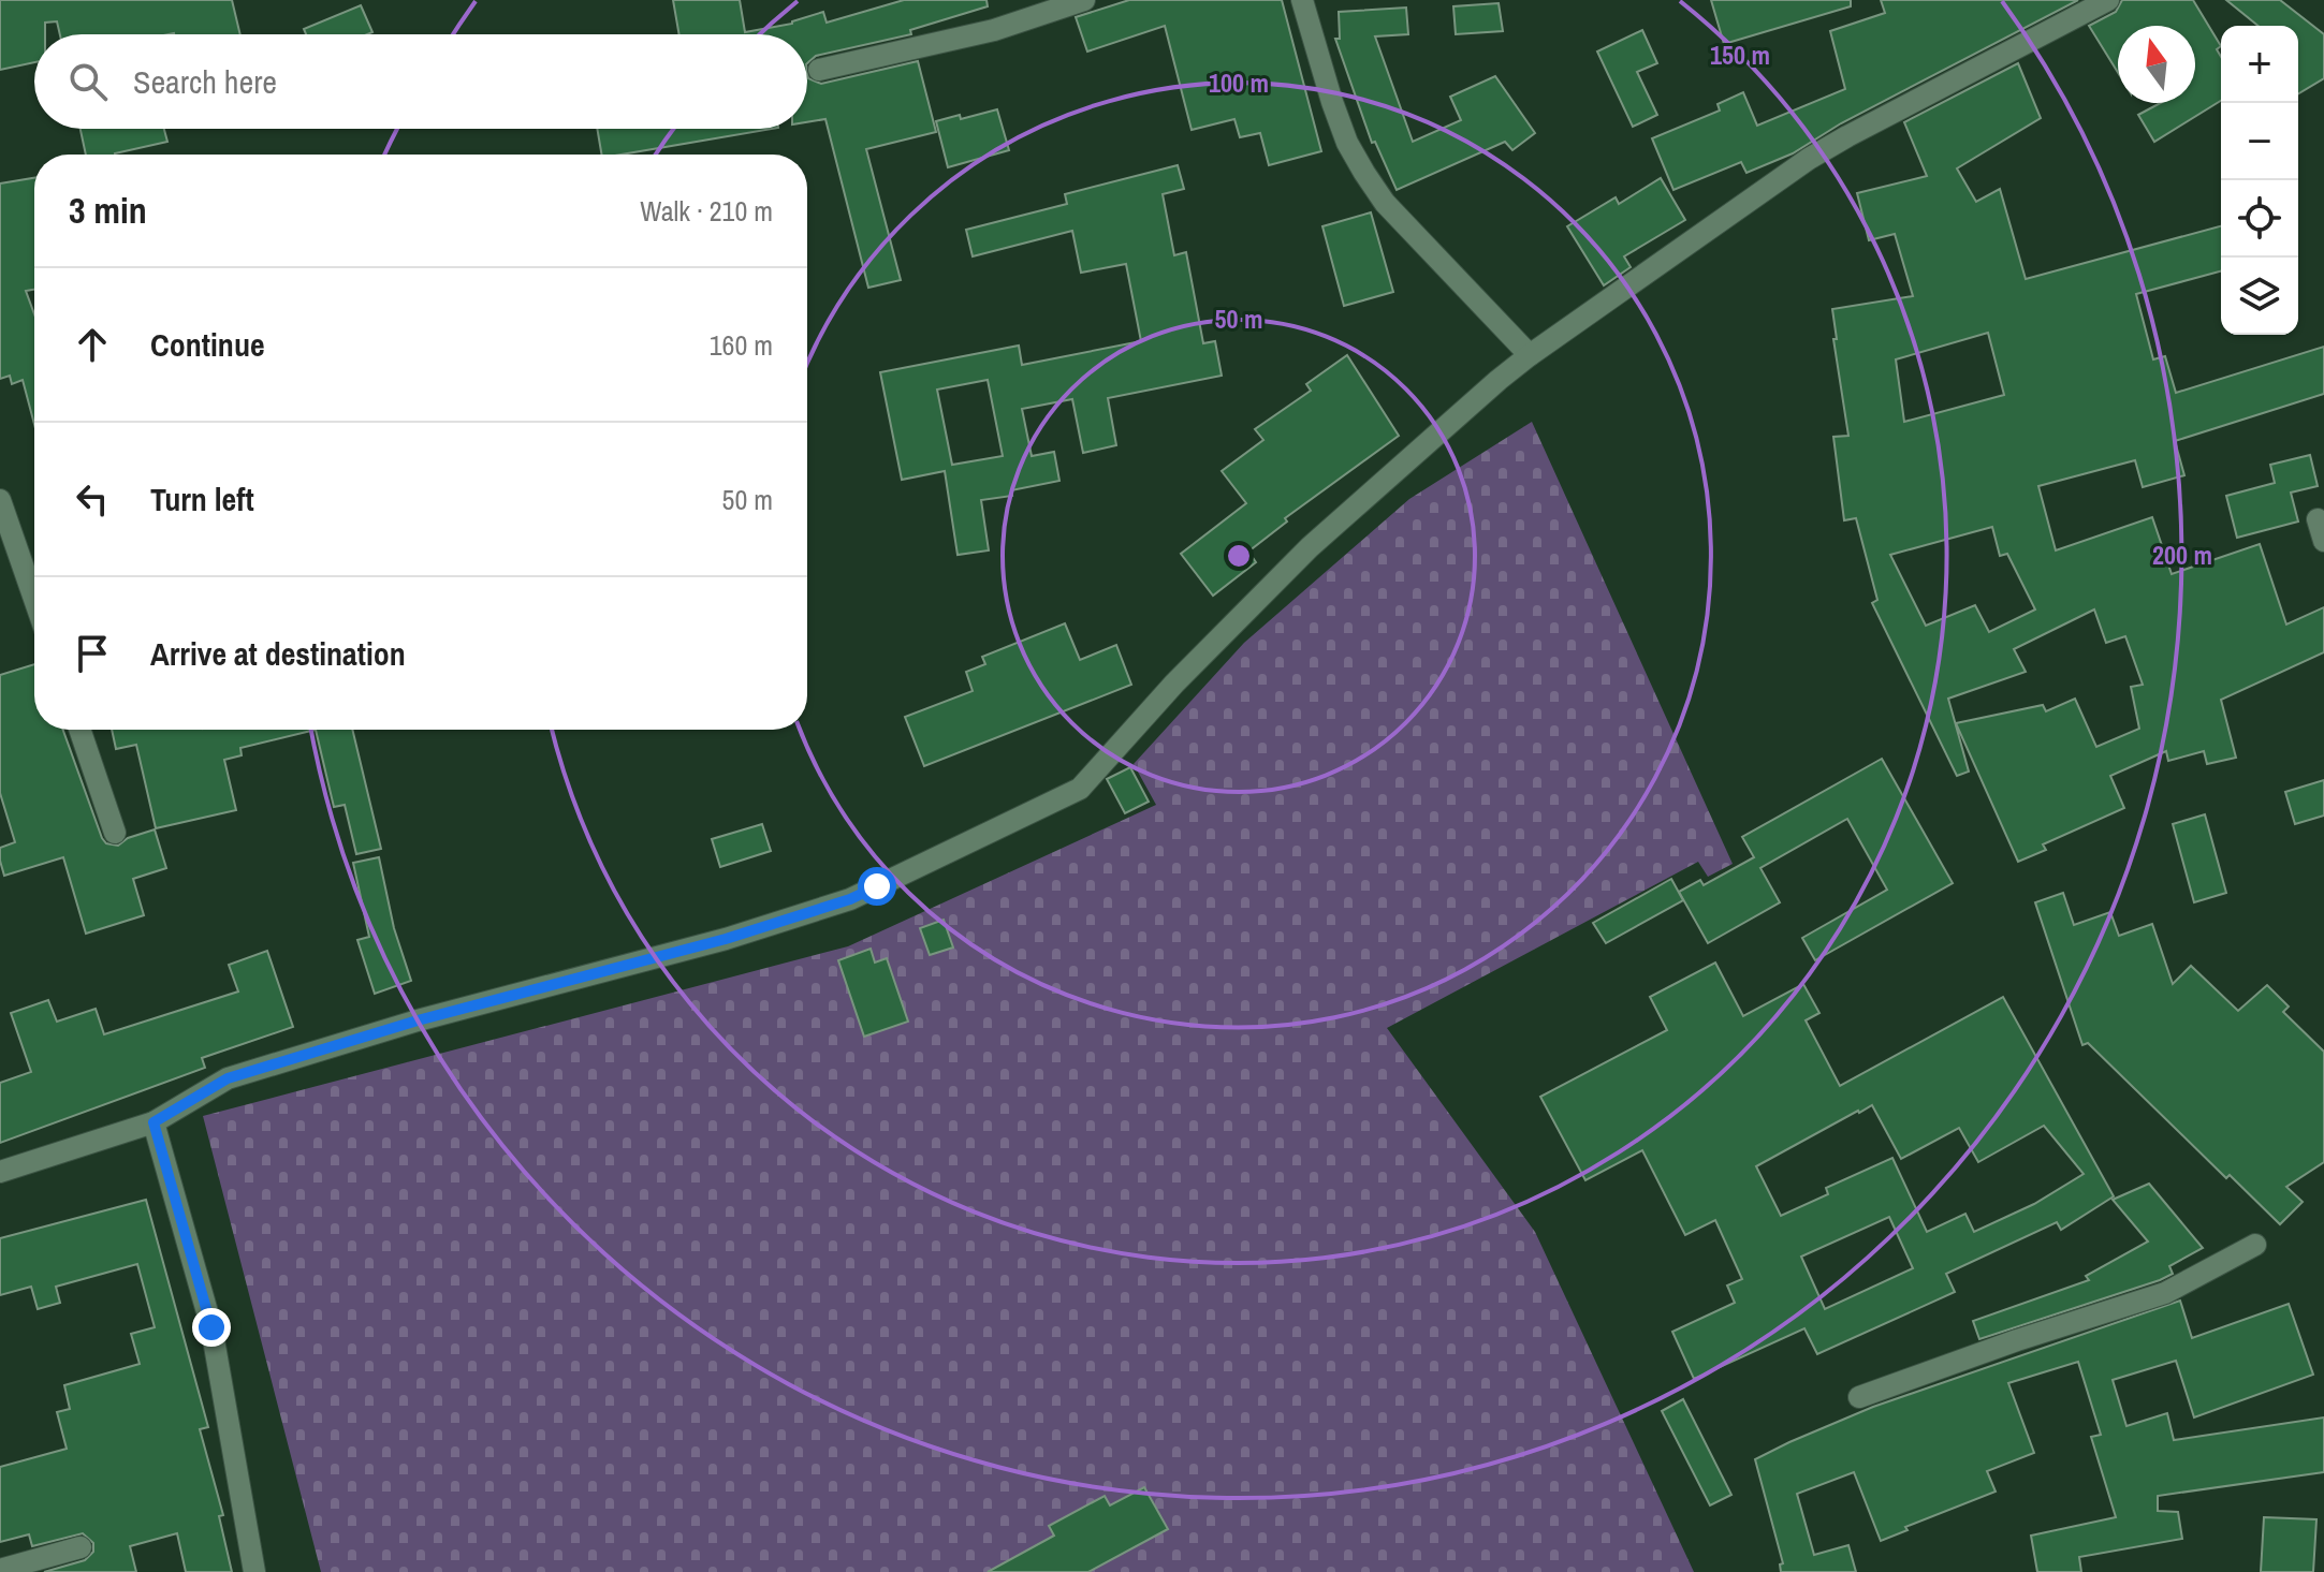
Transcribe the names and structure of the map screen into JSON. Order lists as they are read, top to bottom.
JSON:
{
  "north": "top",
  "page": {
    "map_buttons": ["+", "−"],
    "search": "Search here",
    "heading": ["3 min", "Walk · 210 m"],
    "list": [
      ["Continue", "160 m"],
      ["Turn left", "50 m"],
      "Arrive at destination"
    ]
  },
  "rings": [
    "150 m",
    "100 m",
    "50 m",
    "200 m"
  ]
}
